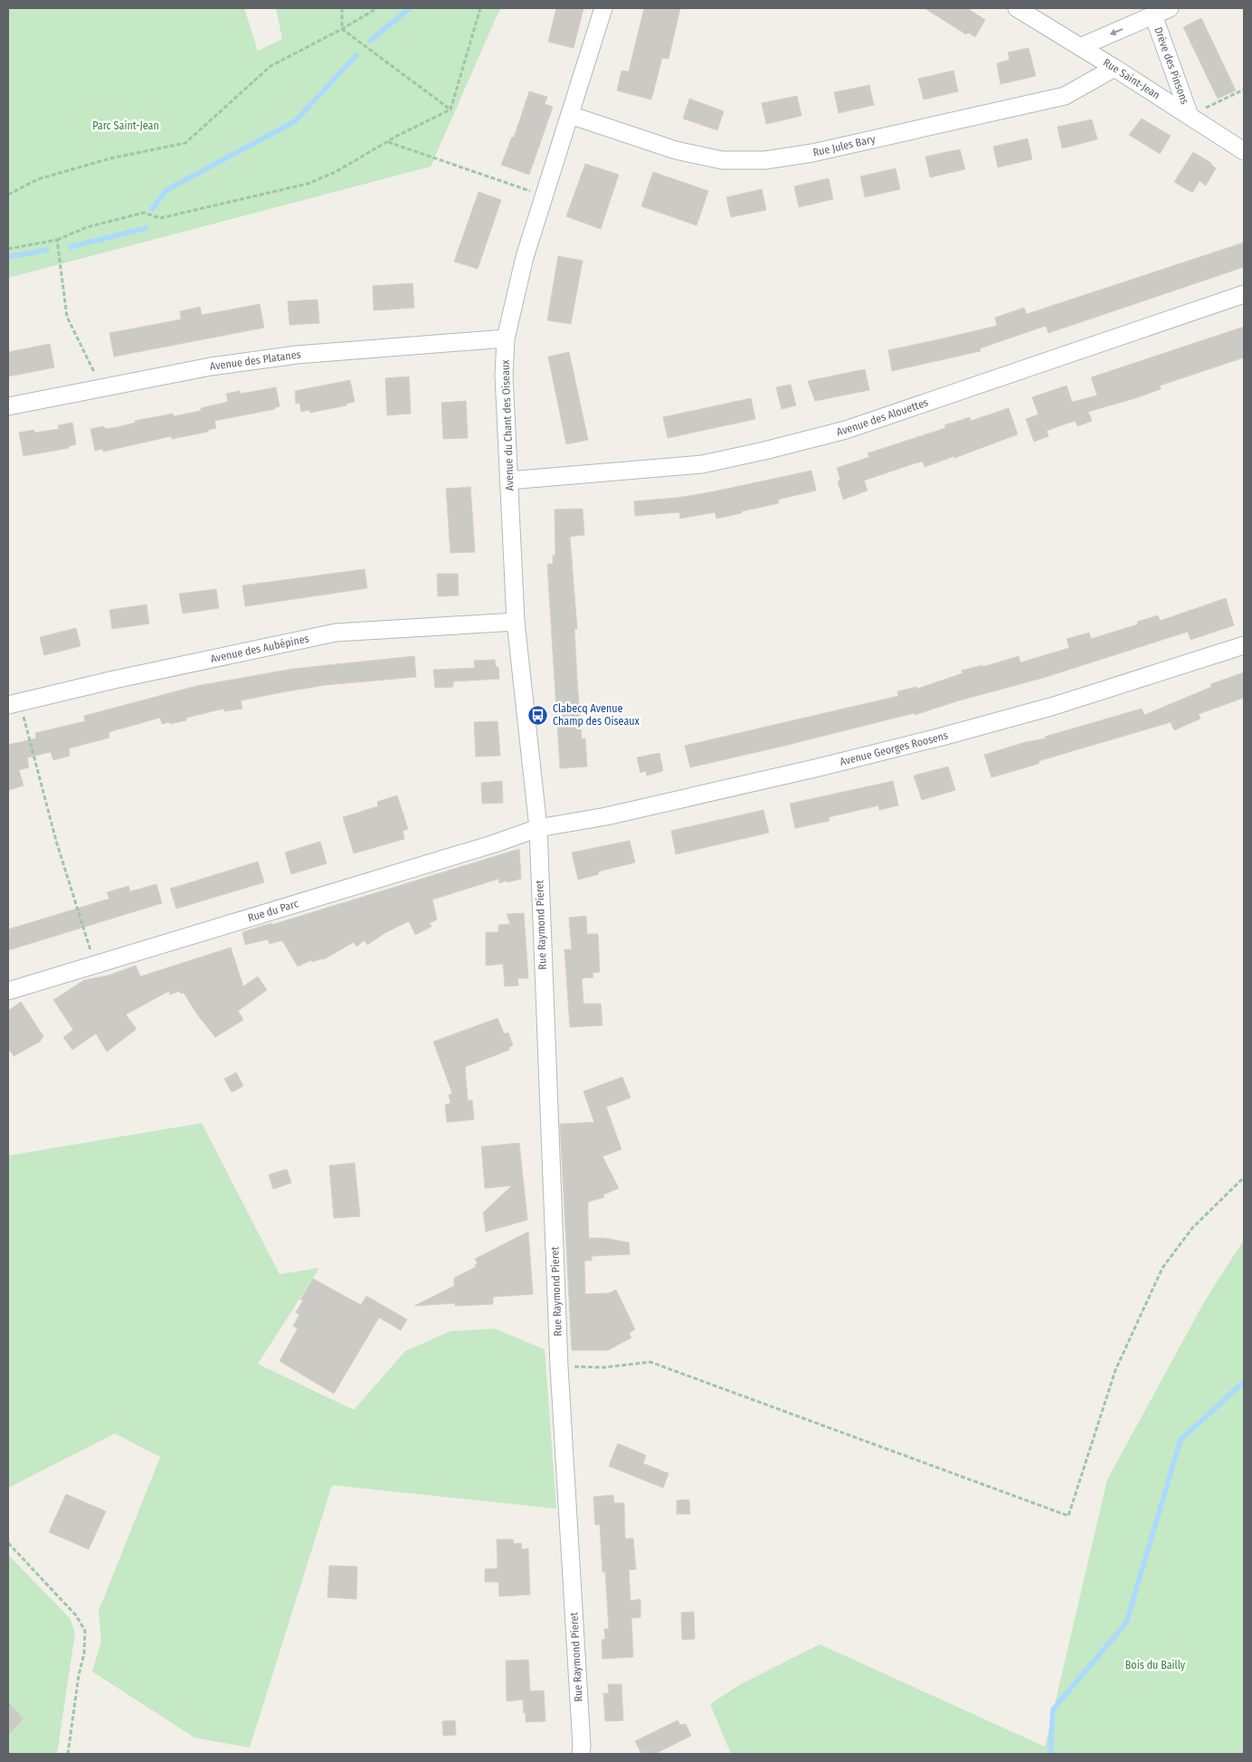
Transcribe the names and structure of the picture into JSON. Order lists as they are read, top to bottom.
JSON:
{
  "streets": {
    "street": [
      "Drève des Pinsons",
      "Rue Saint-Jean",
      "Rue Jules Bary",
      "Avenue des Platanes",
      "Avenue des Alouettes",
      "Avenue du Chant des Oiseaux",
      "Avenue des Aubépines",
      "Avenue Georges Roosens",
      "Rue du Parc",
      "Rue Raymond Pieret"
    ]
  },
  "crossings": [
    ["Drève des Pinsons", "Rue Saint-Jean"],
    ["Rue Saint-Jean", "Rue Jules Bary"],
    ["Rue Jules Bary", "Avenue du Chant des Oiseaux"],
    ["Avenue des Platanes", "Avenue du Chant des Oiseaux"],
    ["Avenue des Alouettes", "Avenue du Chant des Oiseaux"],
    ["Avenue du Chant des Oiseaux", "Avenue des Aubépines"],
    ["Avenue du Chant des Oiseaux", "Avenue Georges Roosens"],
    ["Avenue du Chant des Oiseaux", "Rue du Parc"],
    ["Avenue du Chant des Oiseaux", "Rue Raymond Pieret"],
    ["Avenue Georges Roosens", "Rue du Parc"],
    ["Avenue Georges Roosens", "Rue Raymond Pieret"],
    ["Rue du Parc", "Rue Raymond Pieret"]
  ],
  "one_way": ["Drève des Pinsons"],
  "parks": ["Parc Saint-Jean", "Bois du Bailly"],
  "places": {
    "bus stop": ["Clabecq Avenue Champ des Oiseaux"]
  }
}
